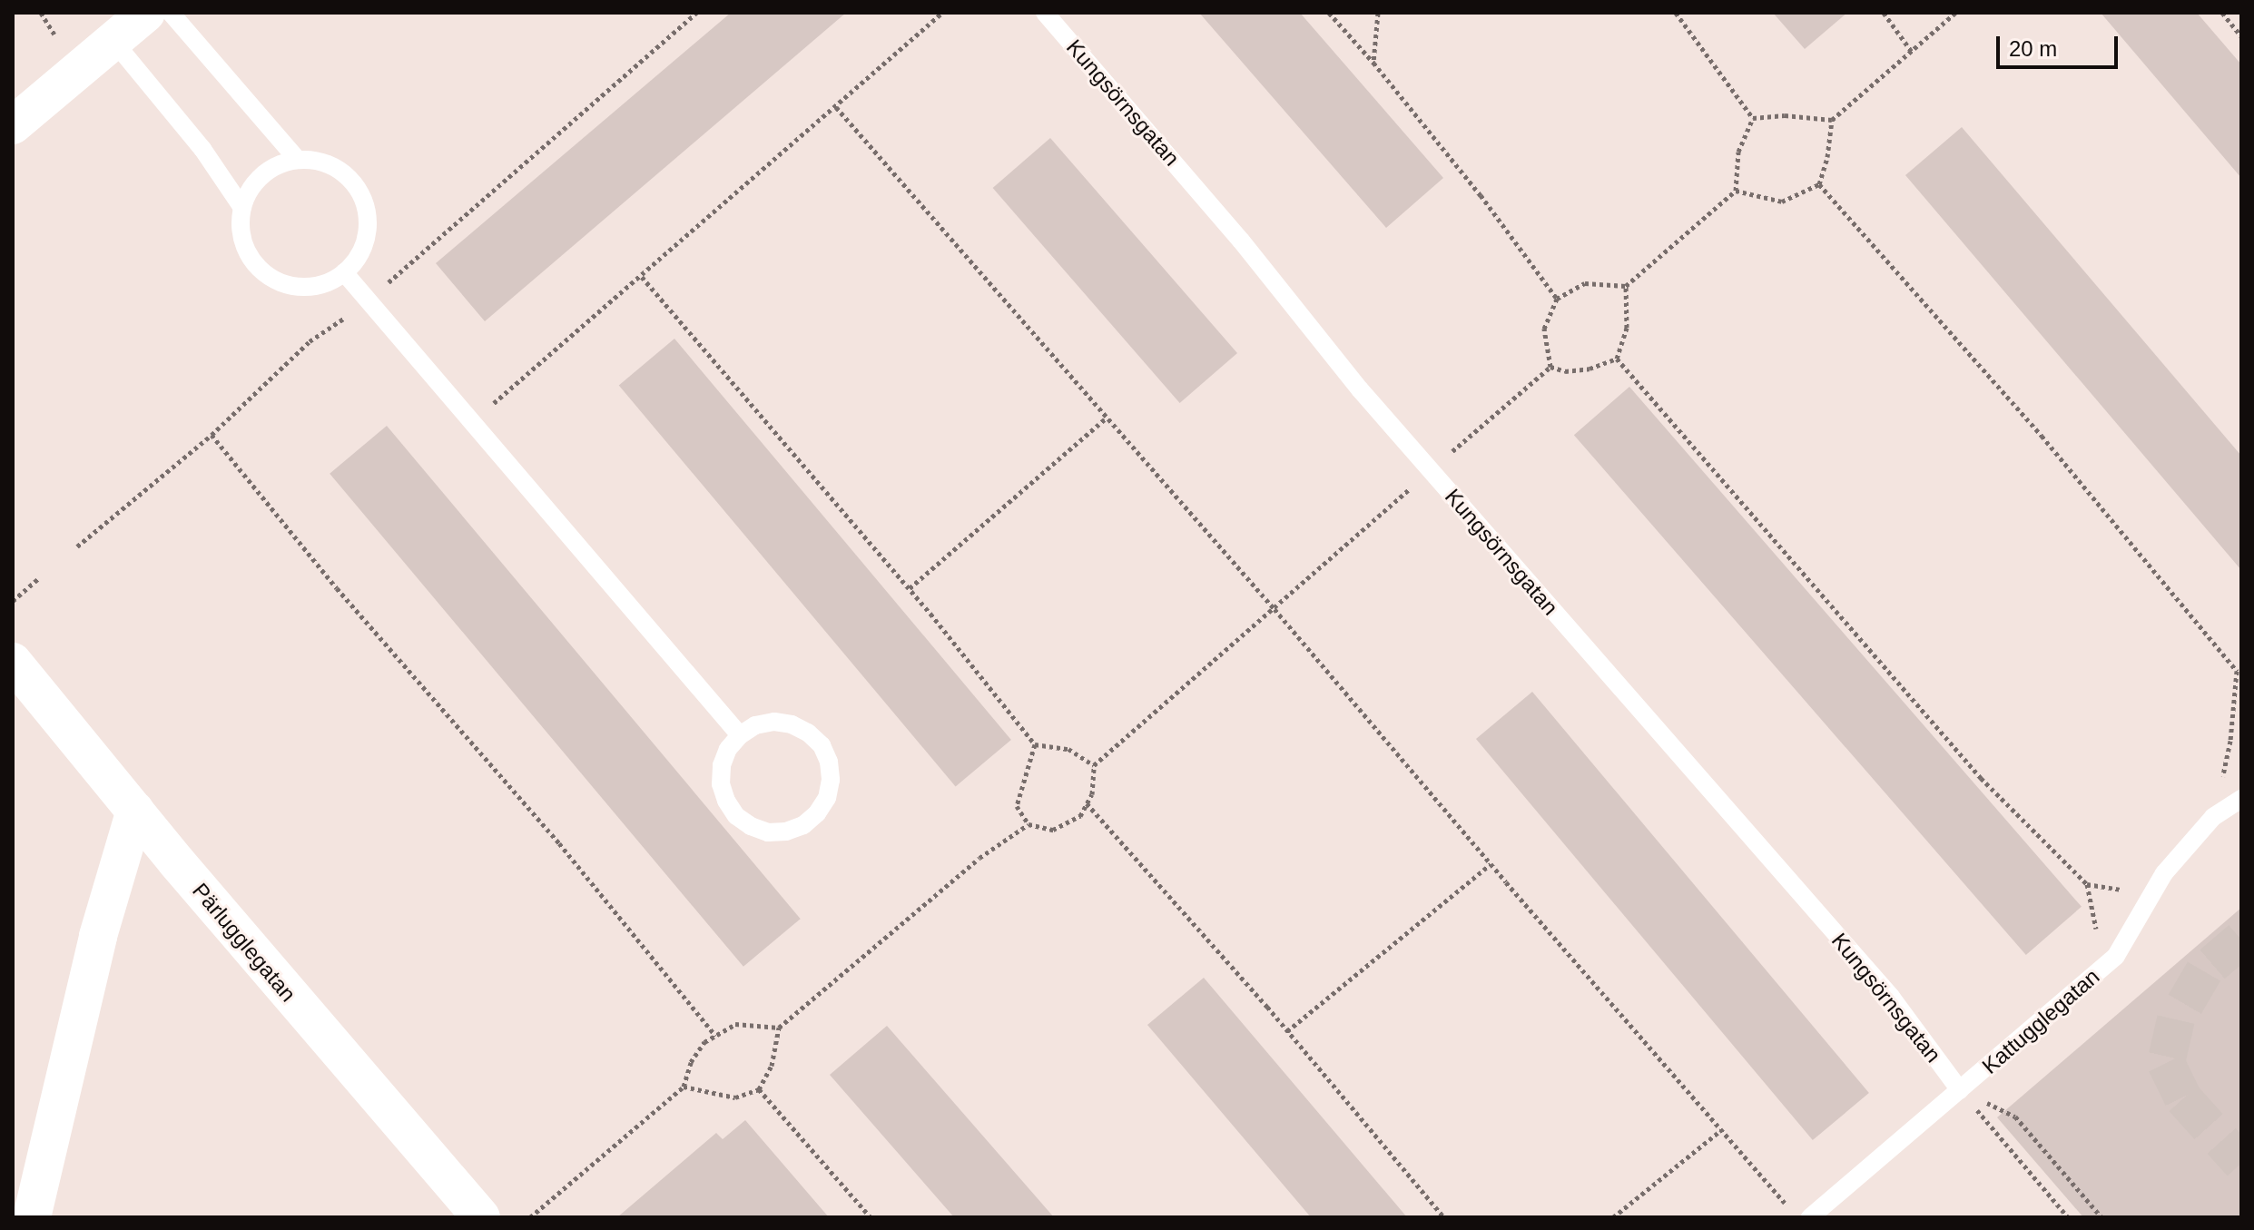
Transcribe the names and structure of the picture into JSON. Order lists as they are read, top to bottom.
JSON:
{
  "streets": {
    "street": ["Pärlugglegatan"],
    "lane": ["Kungsörnsgatan", "Kattugglegatan"]
  },
  "crossings": [
    ["Kungsörnsgatan", "Kattugglegatan"]
  ],
  "scale_bar": "20 m"
}
